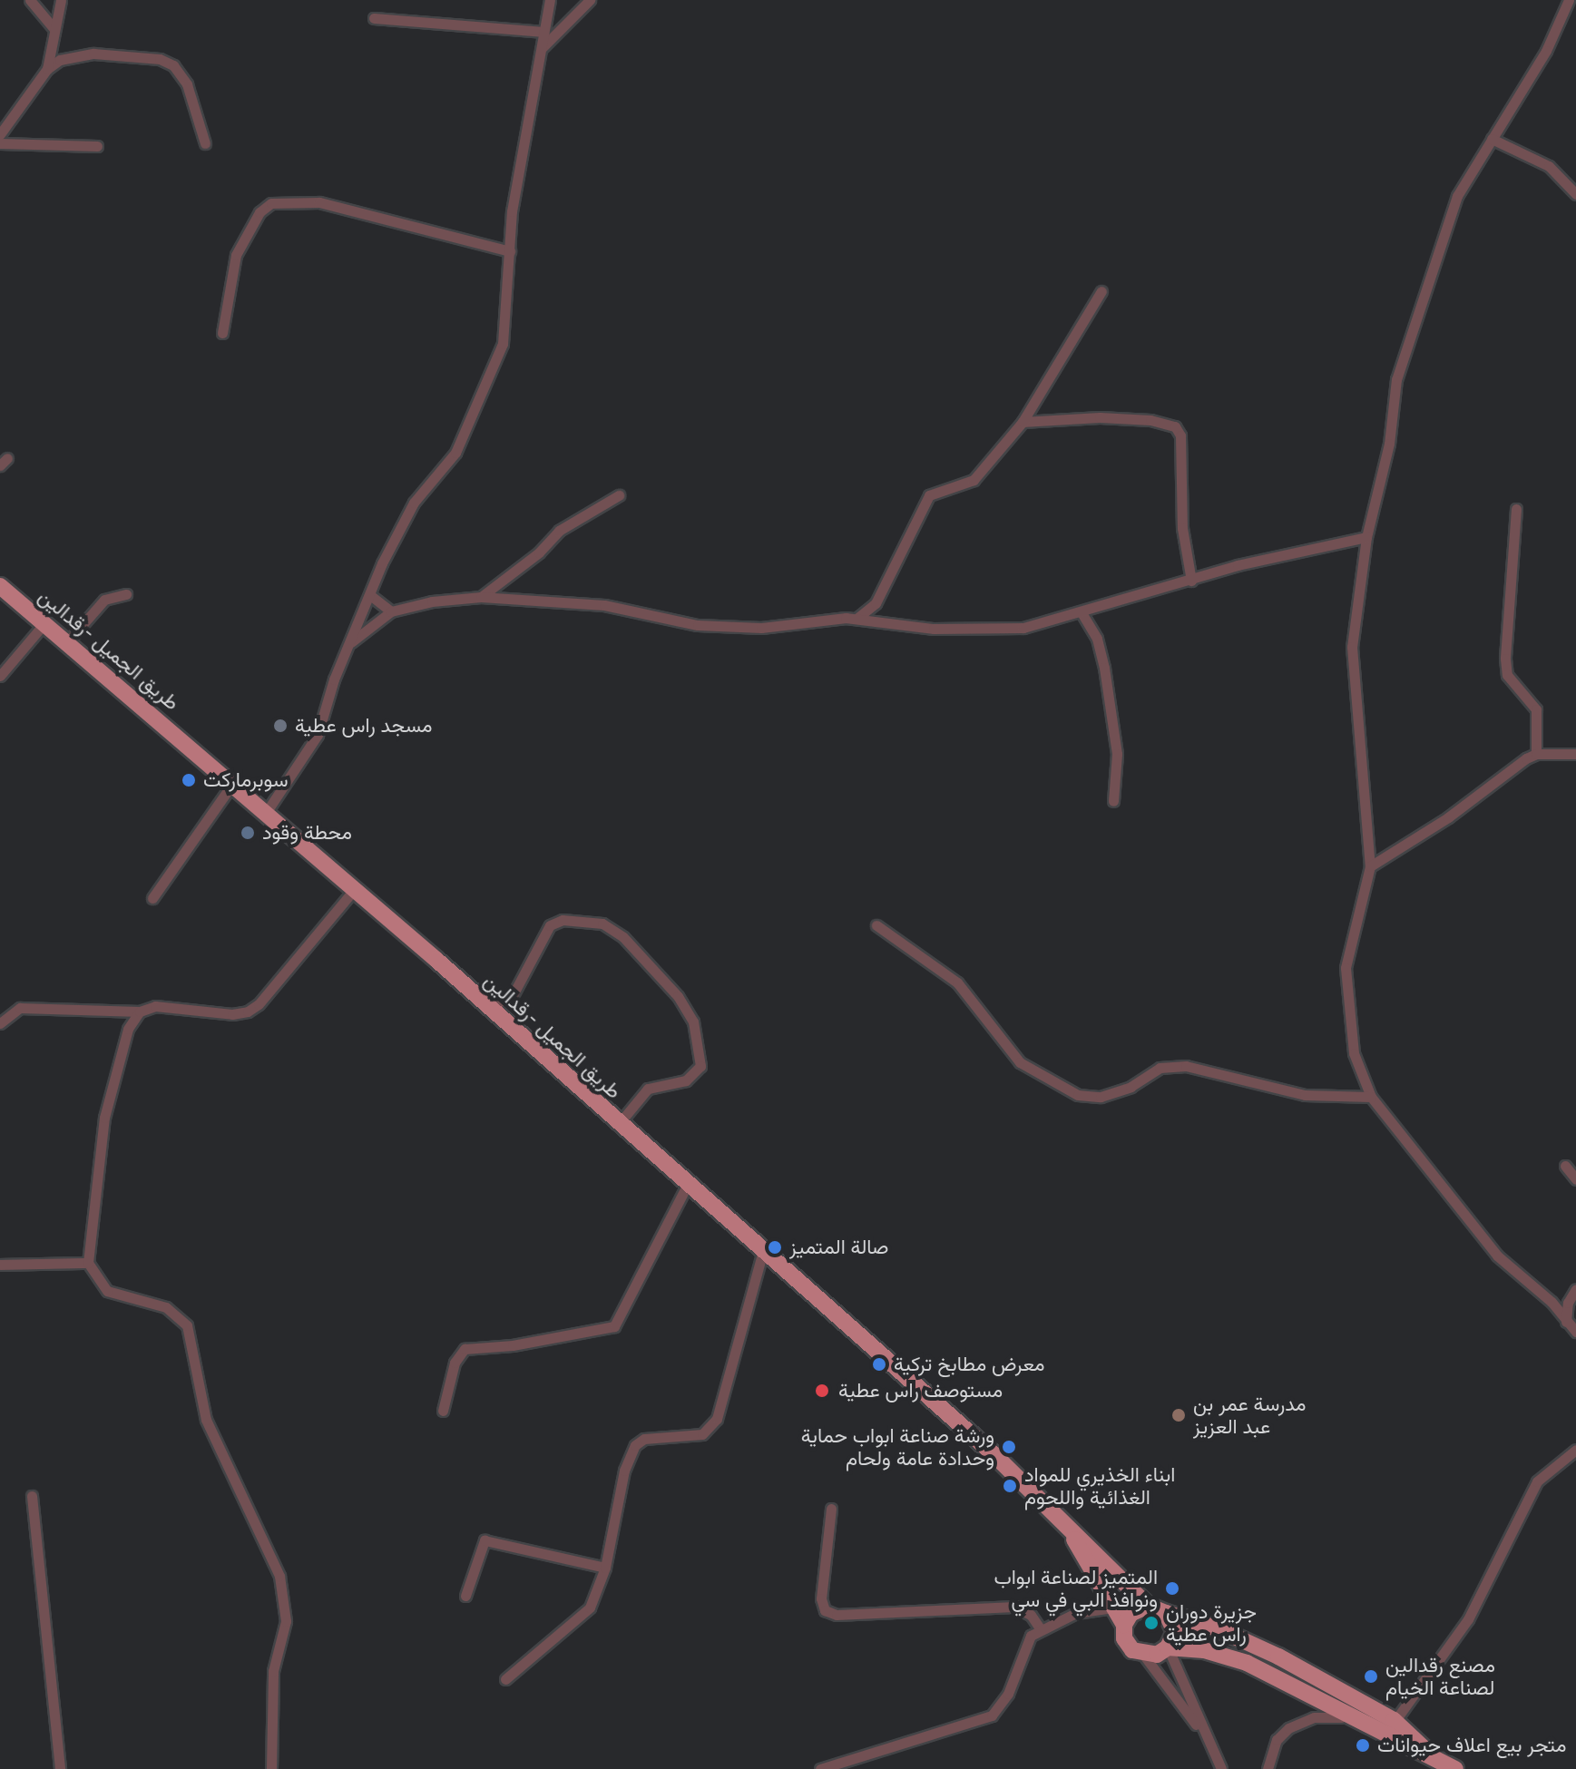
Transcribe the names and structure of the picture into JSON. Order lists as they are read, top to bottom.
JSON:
{
  "streets": {
    "main road": ["طريق الجميل -رقدالين"]
  },
  "places": [
    "مسجد راس عطية",
    "سوبرماركت",
    "محطة وقود",
    "صالة المتميز",
    "معرض مطابخ تركية",
    "مستوصف راس عطية",
    "مدرسة عمر بن عبد العزيز",
    "ورشة صناعة ابواب حماية وحدادة عامة ولحام",
    "ابناء الخذيري للمواد الغذائية واللحوم",
    "المتميز لصناعة ابواب ونوافذ البي في سي",
    "جزيرة دوران راس عطية",
    "مصنع رقدالين لصناعة الخيام",
    "متجر بيع اعلاف حيوانات"
  ]
}
